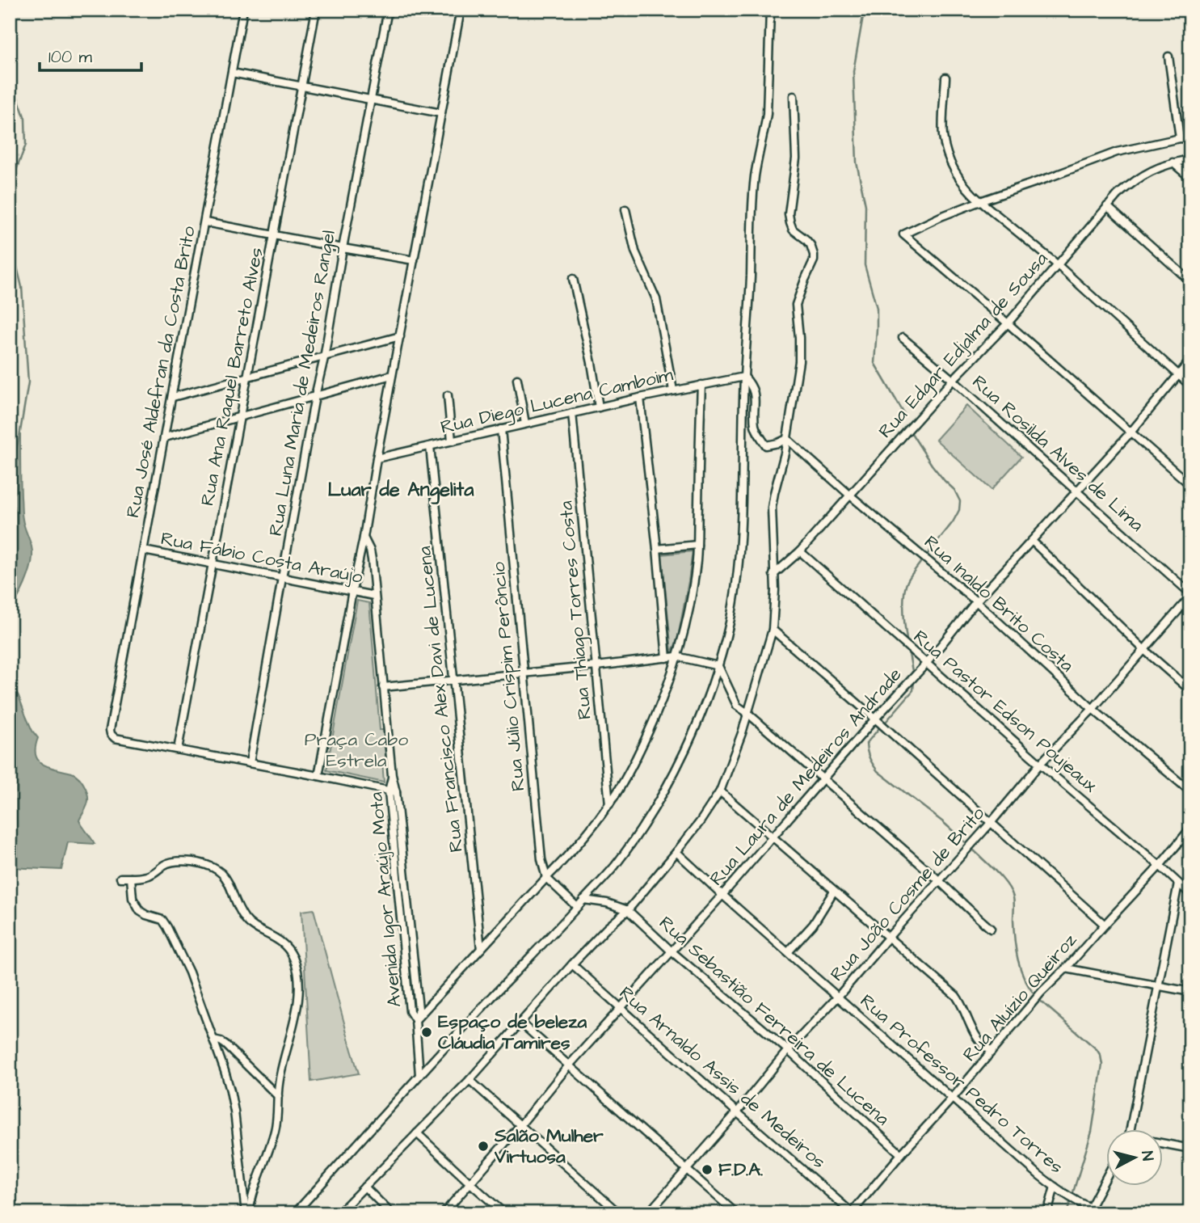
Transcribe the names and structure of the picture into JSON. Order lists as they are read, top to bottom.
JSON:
{
  "streets": {
    "street": [
      "Rua Edgar Edjalma de Sousa",
      "Rua José Aldefran da Costa Brito",
      "Rua Ana Raquel Barreto Alves",
      "Rua Luna Maria de Medeiros Rangel",
      "Rua Diego Lucena Camboim",
      "Rua Rosilda Alves de Lima",
      "Rua Fábio Costa Araújo",
      "Rua Inaldo Brito Costa",
      "Rua Thiago Torres Costa",
      "Rua Júlio Crispim Perôncio",
      "Rua Francisco Alex Davi de Lucena",
      "Rua Pastor Edson Poujeaux",
      "Rua Laura de Medeiros Andrade",
      "Rua João Cosme de Brito",
      "Avenida Igor Araújo Mota",
      "Rua Aluízio Queiroz",
      "Rua Sebastião Ferreira de Lucena",
      "Rua Arnaldo Assis de Medeiros",
      "Rua Professor Pedro Torres"
    ]
  },
  "crossings": [
    ["Rua Edgar Edjalma de Sousa", "Rua Rosilda Alves de Lima"],
    ["Rua Edgar Edjalma de Sousa", "Rua Inaldo Brito Costa"],
    ["Rua Edgar Edjalma de Sousa", "Rua Pastor Edson Poujeaux"],
    ["Rua José Aldefran da Costa Brito", "Rua Ana Raquel Barreto Alves"],
    ["Rua José Aldefran da Costa Brito", "Rua Fábio Costa Araújo"],
    ["Rua Ana Raquel Barreto Alves", "Rua Fábio Costa Araújo"],
    ["Rua Luna Maria de Medeiros Rangel", "Rua Fábio Costa Araújo"],
    ["Rua Diego Lucena Camboim", "Rua Thiago Torres Costa"],
    ["Rua Diego Lucena Camboim", "Rua Júlio Crispim Perôncio"],
    ["Rua Diego Lucena Camboim", "Rua Francisco Alex Davi de Lucena"],
    ["Rua Rosilda Alves de Lima", "Rua Laura de Medeiros Andrade"],
    ["Rua Rosilda Alves de Lima", "Rua João Cosme de Brito"],
    ["Rua Fábio Costa Araújo", "Avenida Igor Araújo Mota"],
    ["Rua Inaldo Brito Costa", "Rua Laura de Medeiros Andrade"],
    ["Rua Inaldo Brito Costa", "Rua João Cosme de Brito"],
    ["Rua Pastor Edson Poujeaux", "Rua Laura de Medeiros Andrade"],
    ["Rua Pastor Edson Poujeaux", "Rua João Cosme de Brito"],
    ["Rua Pastor Edson Poujeaux", "Rua Aluízio Queiroz"],
    ["Rua Laura de Medeiros Andrade", "Rua Sebastião Ferreira de Lucena"],
    ["Rua Laura de Medeiros Andrade", "Rua Arnaldo Assis de Medeiros"],
    ["Rua Laura de Medeiros Andrade", "Rua Professor Pedro Torres"],
    ["Rua João Cosme de Brito", "Rua Sebastião Ferreira de Lucena"],
    ["Rua João Cosme de Brito", "Rua Arnaldo Assis de Medeiros"],
    ["Rua João Cosme de Brito", "Rua Professor Pedro Torres"],
    ["Rua Aluízio Queiroz", "Rua Sebastião Ferreira de Lucena"],
    ["Rua Aluízio Queiroz", "Rua Arnaldo Assis de Medeiros"],
    ["Rua Aluízio Queiroz", "Rua Professor Pedro Torres"]
  ],
  "districts": ["Luar de Angelita"],
  "parks": ["Praça Cabo Estrela"],
  "places": ["Espaço de beleza Cláudia Tamires", "Salão Mulher Virtuosa", "F.D.A."],
  "scale_bar": "100 m",
  "north": "right"
}
